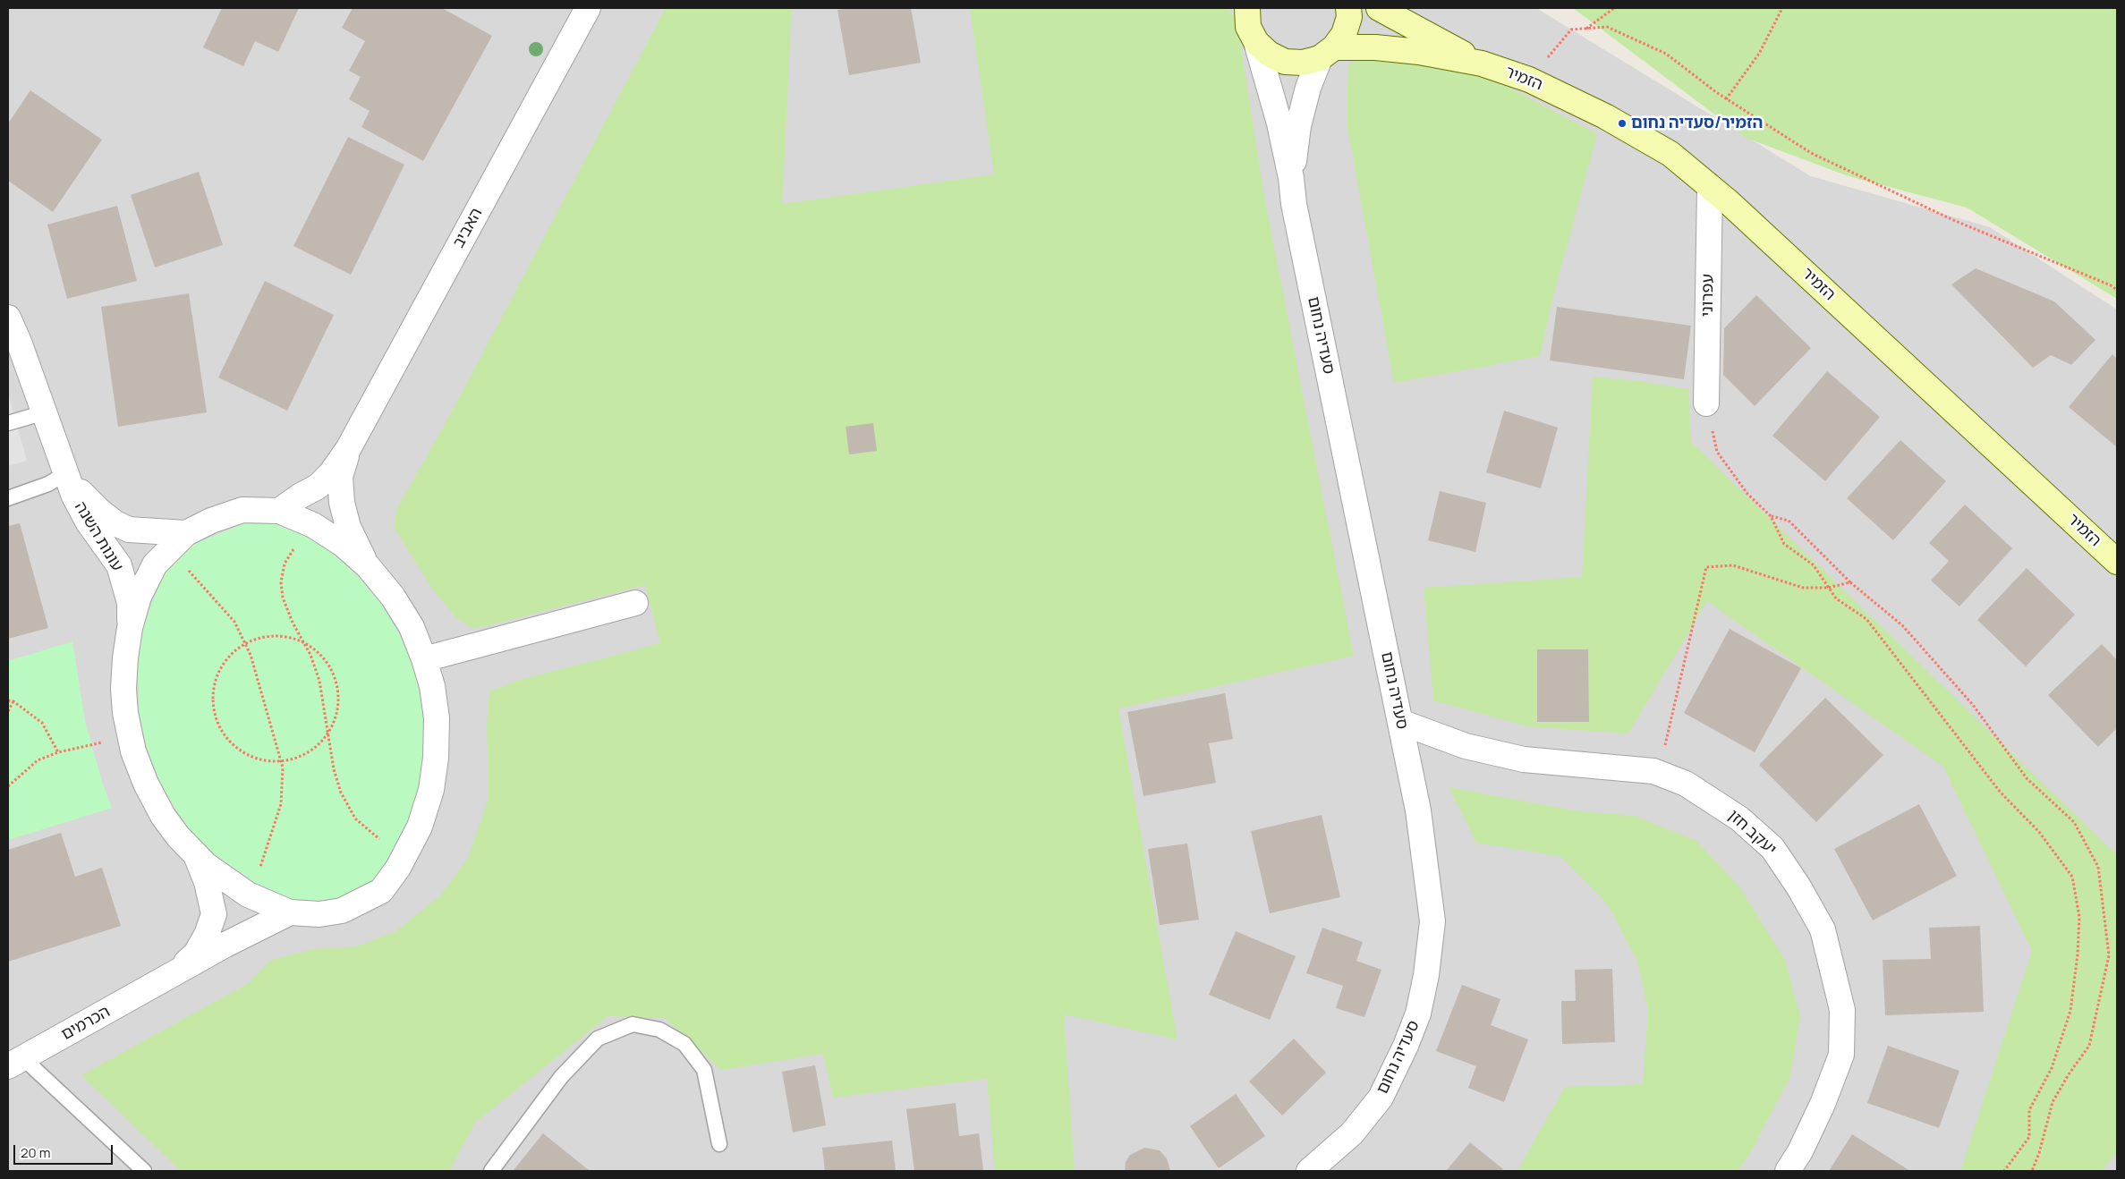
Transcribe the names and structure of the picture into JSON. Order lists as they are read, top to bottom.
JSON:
{
  "streets": {
    "street": [
      "הזמיר",
      "האביב",
      "עפרוני",
      "סעדיה נחום",
      "עונות השנה",
      "יעקב חזן",
      "הכרמים"
    ]
  },
  "crossings": [
    ["הזמיר", "עפרוני"],
    ["הזמיר", "סעדיה נחום"],
    ["סעדיה נחום", "יעקב חזן"]
  ],
  "places": ["הזמיר/סעדיה נחום"],
  "scale_bar": "20 m"
}
